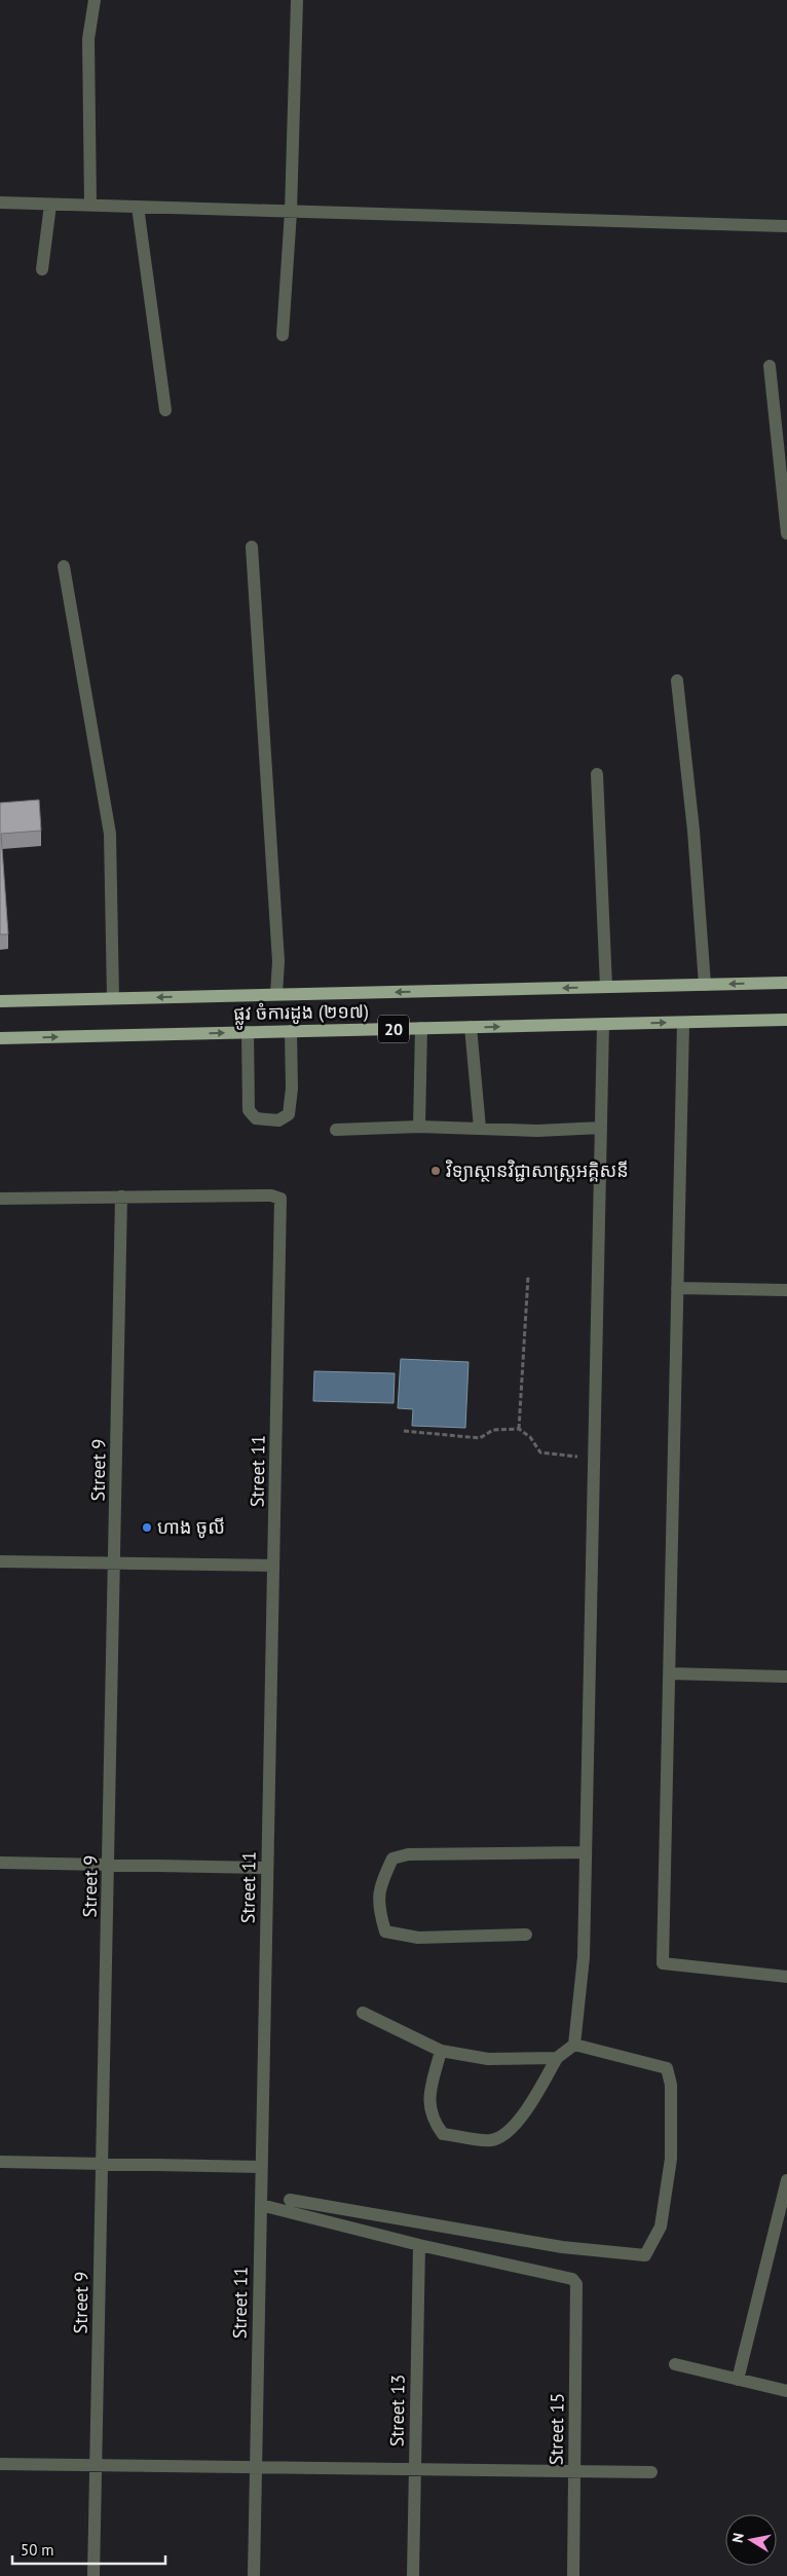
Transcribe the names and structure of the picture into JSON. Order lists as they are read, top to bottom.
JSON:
{
  "streets": {
    "main road": ["ផ្លូវ ចំការដូង (២១៧)", "20"],
    "street": [
      "Street 9",
      "Street 11",
      "Street 13",
      "Street 15"
    ]
  },
  "crossings": [
    ["Street 9", "Street 11"],
    ["Street 13", "Street 15"]
  ],
  "places": ["វិទ្យាស្ថានវិជ្ជាសាស្រ្តអគ្គិសនី", "ហាង ចូលី"],
  "scale_bar": "50 m",
  "north": "left"
}
